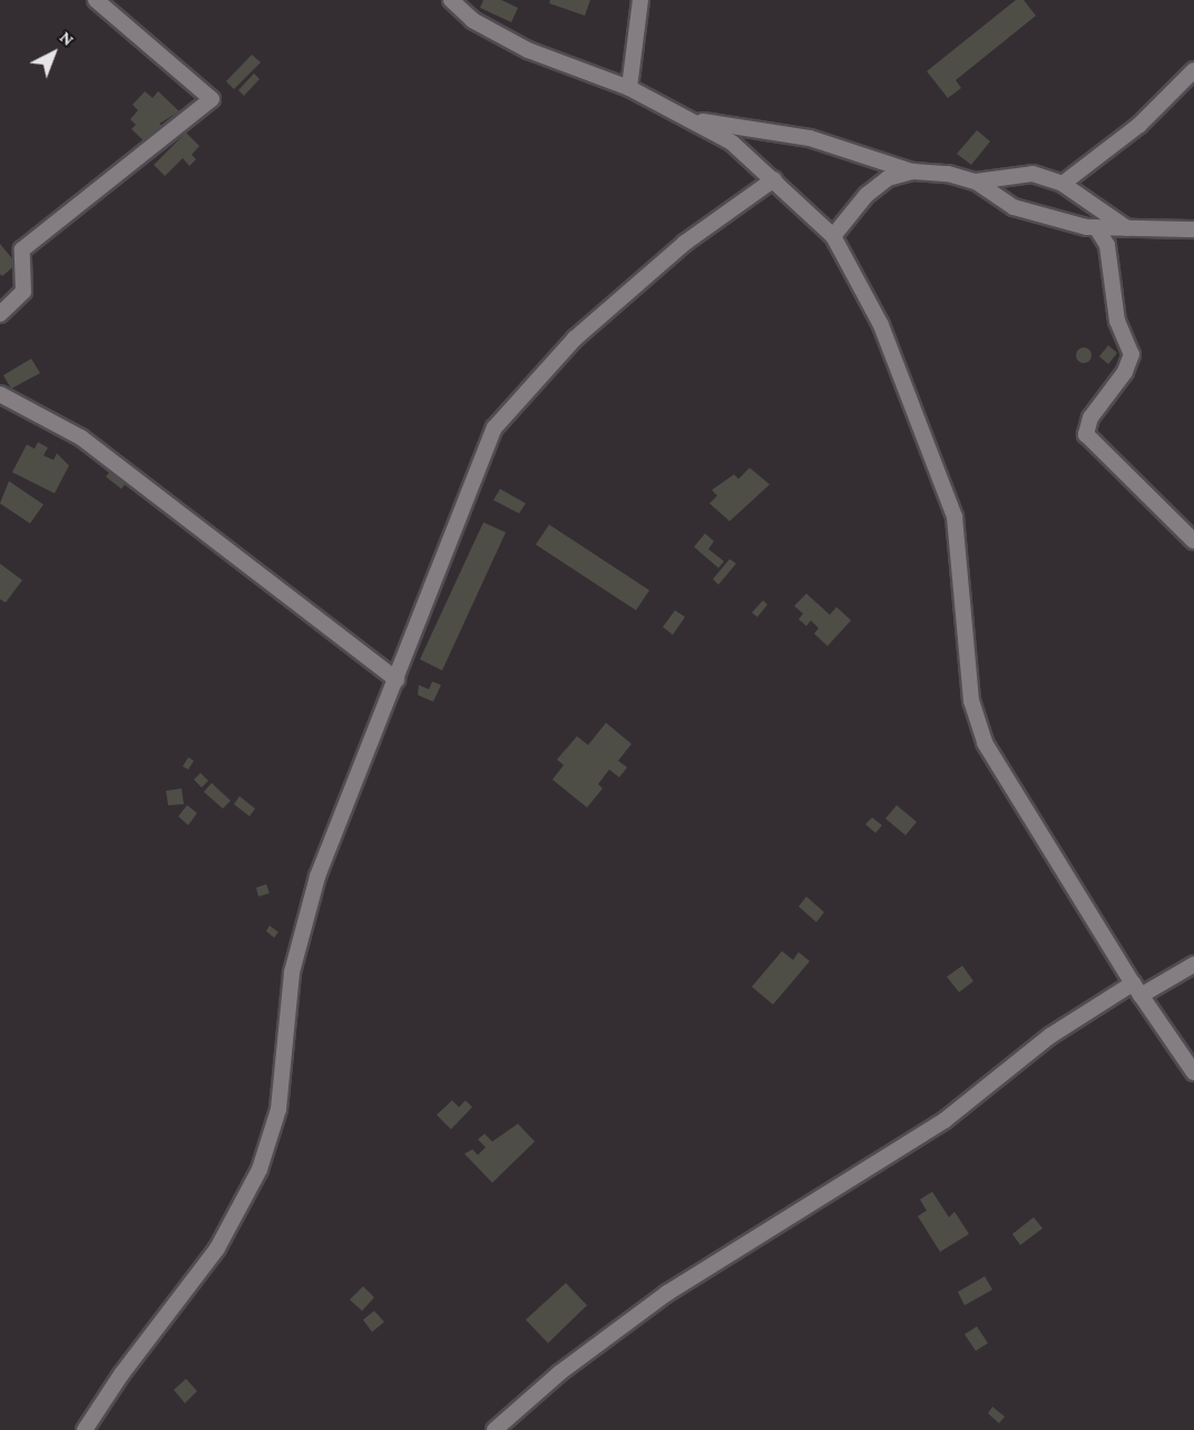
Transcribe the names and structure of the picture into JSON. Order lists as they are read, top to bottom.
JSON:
{
  "north": "top right"
}
